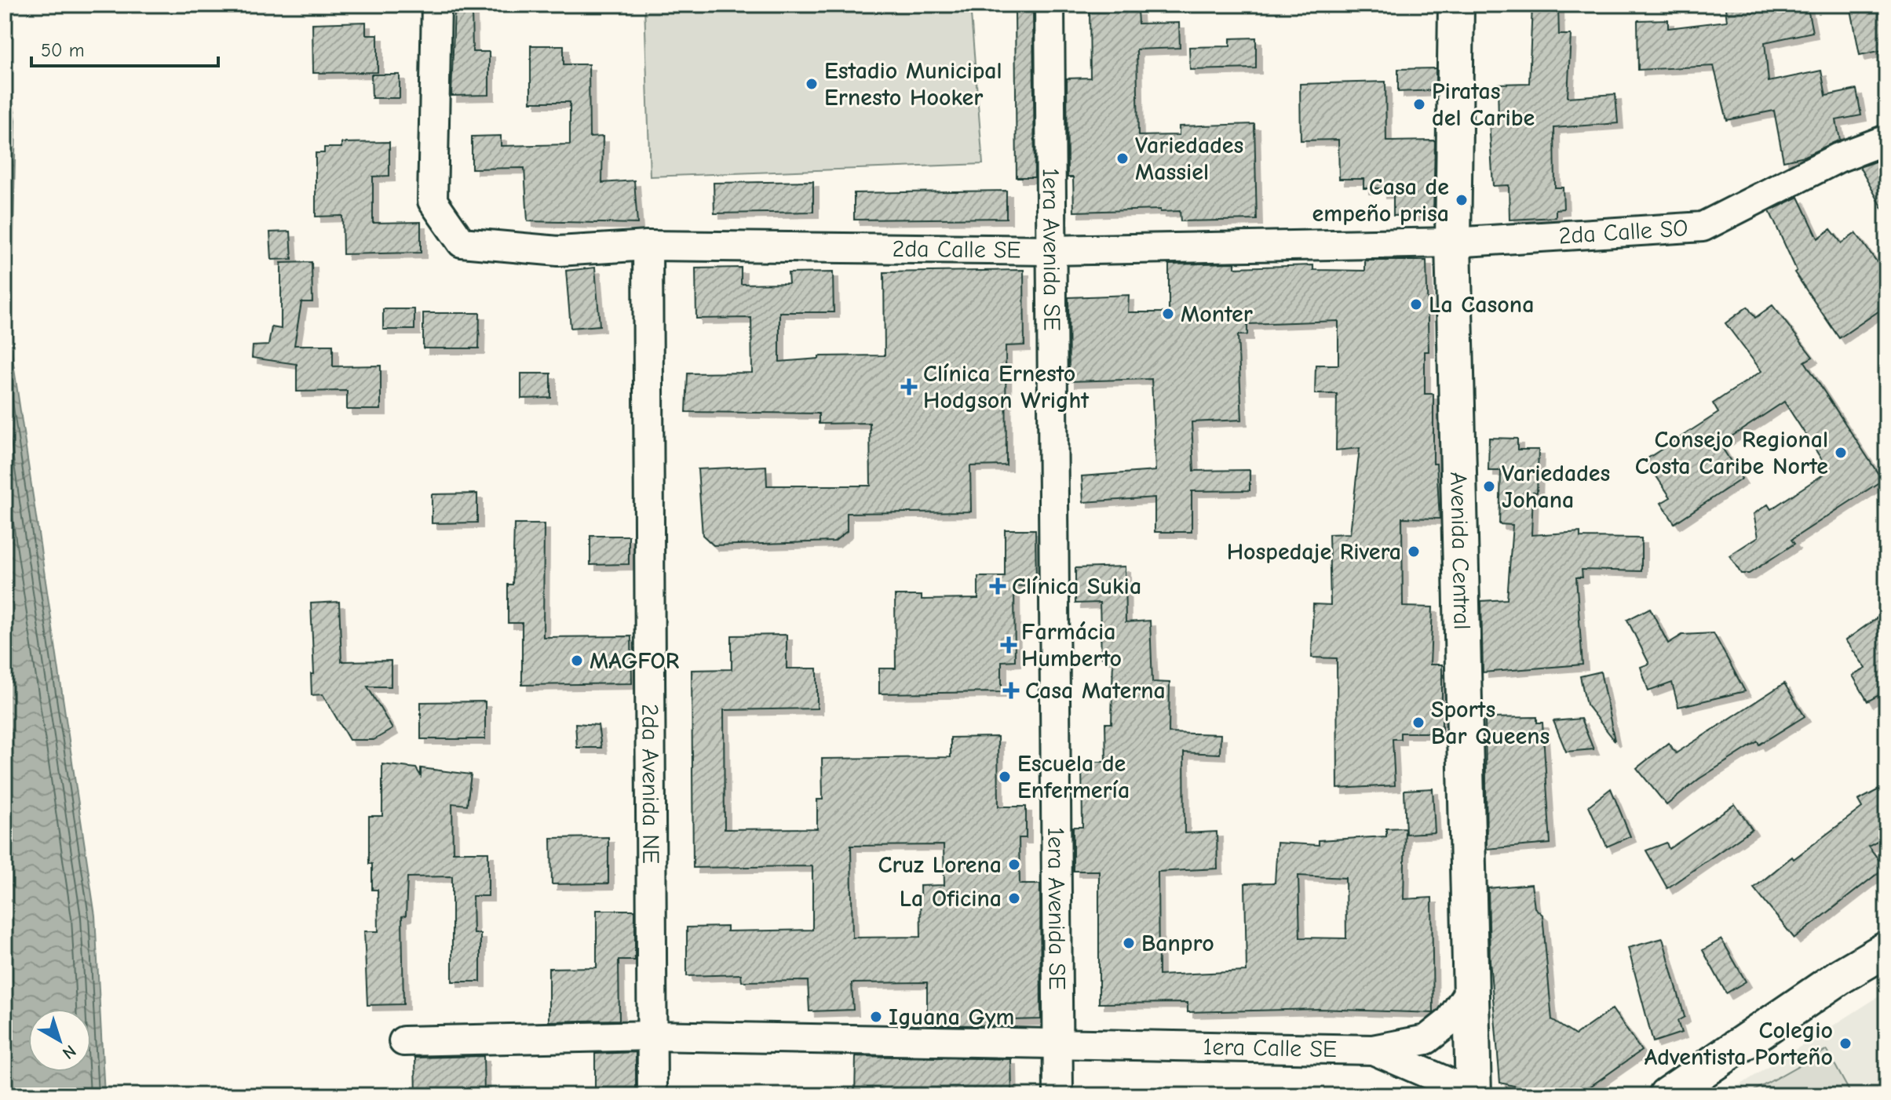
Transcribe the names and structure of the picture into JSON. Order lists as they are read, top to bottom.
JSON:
{
  "streets": {
    "street": [
      "2da Calle SO",
      "1era Avenida SE",
      "2da Calle SE",
      "Avenida Central",
      "2da Avenida NE",
      "1era Calle SE"
    ]
  },
  "crossings": [
    ["2da Calle SO", "2da Calle SE"],
    ["2da Calle SO", "Avenida Central"],
    ["1era Avenida SE", "2da Calle SE"],
    ["1era Avenida SE", "1era Calle SE"],
    ["2da Calle SE", "Avenida Central"],
    ["2da Calle SE", "2da Avenida NE"],
    ["Avenida Central", "1era Calle SE"],
    ["2da Avenida NE", "1era Calle SE"]
  ],
  "places": {
    "other": [
      "Estadio Municipal Ernesto Hooker",
      "Piratas del Caribe",
      "Variedades Massiel",
      "Casa de empeño prisa",
      "La Casona",
      "Monter",
      "Consejo Regional Costa Caribe Norte",
      "Variedades Johana",
      "Hospedaje Rivera",
      "MAGFOR",
      "Sports Bar Queens",
      "Escuela de Enfermería",
      "Cruz Lorena",
      "La Oficina",
      "Banpro",
      "Iguana Gym",
      "Colegio Adventista Porteño"
    ],
    "health": [
      "Clínica Ernesto Hodgson Wright",
      "Clínica Sukia",
      "Farmácia Humberto",
      "Casa Materna"
    ]
  },
  "scale_bar": "50 m",
  "north": "bottom right"
}
